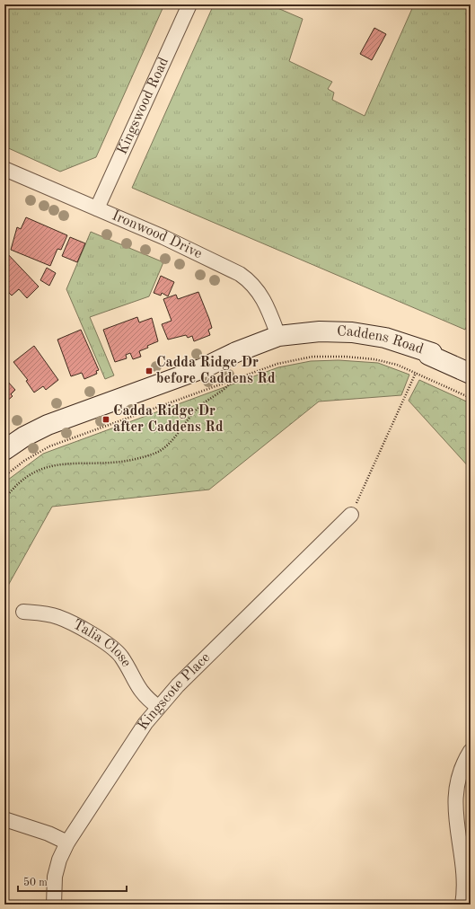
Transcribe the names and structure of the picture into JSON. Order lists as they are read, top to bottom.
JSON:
{
  "streets": {
    "street": [
      "Kingswood Road",
      "Ironwood Drive",
      "Caddens Road",
      "Talia Close",
      "Kingscote Place"
    ]
  },
  "crossings": [
    ["Kingswood Road", "Ironwood Drive"],
    ["Ironwood Drive", "Caddens Road"],
    ["Talia Close", "Kingscote Place"]
  ],
  "places": {
    "transit": ["Cadda Ridge Dr before Caddens Rd", "Cadda Ridge Dr after Caddens Rd"]
  },
  "scale_bar": "50 m"
}
